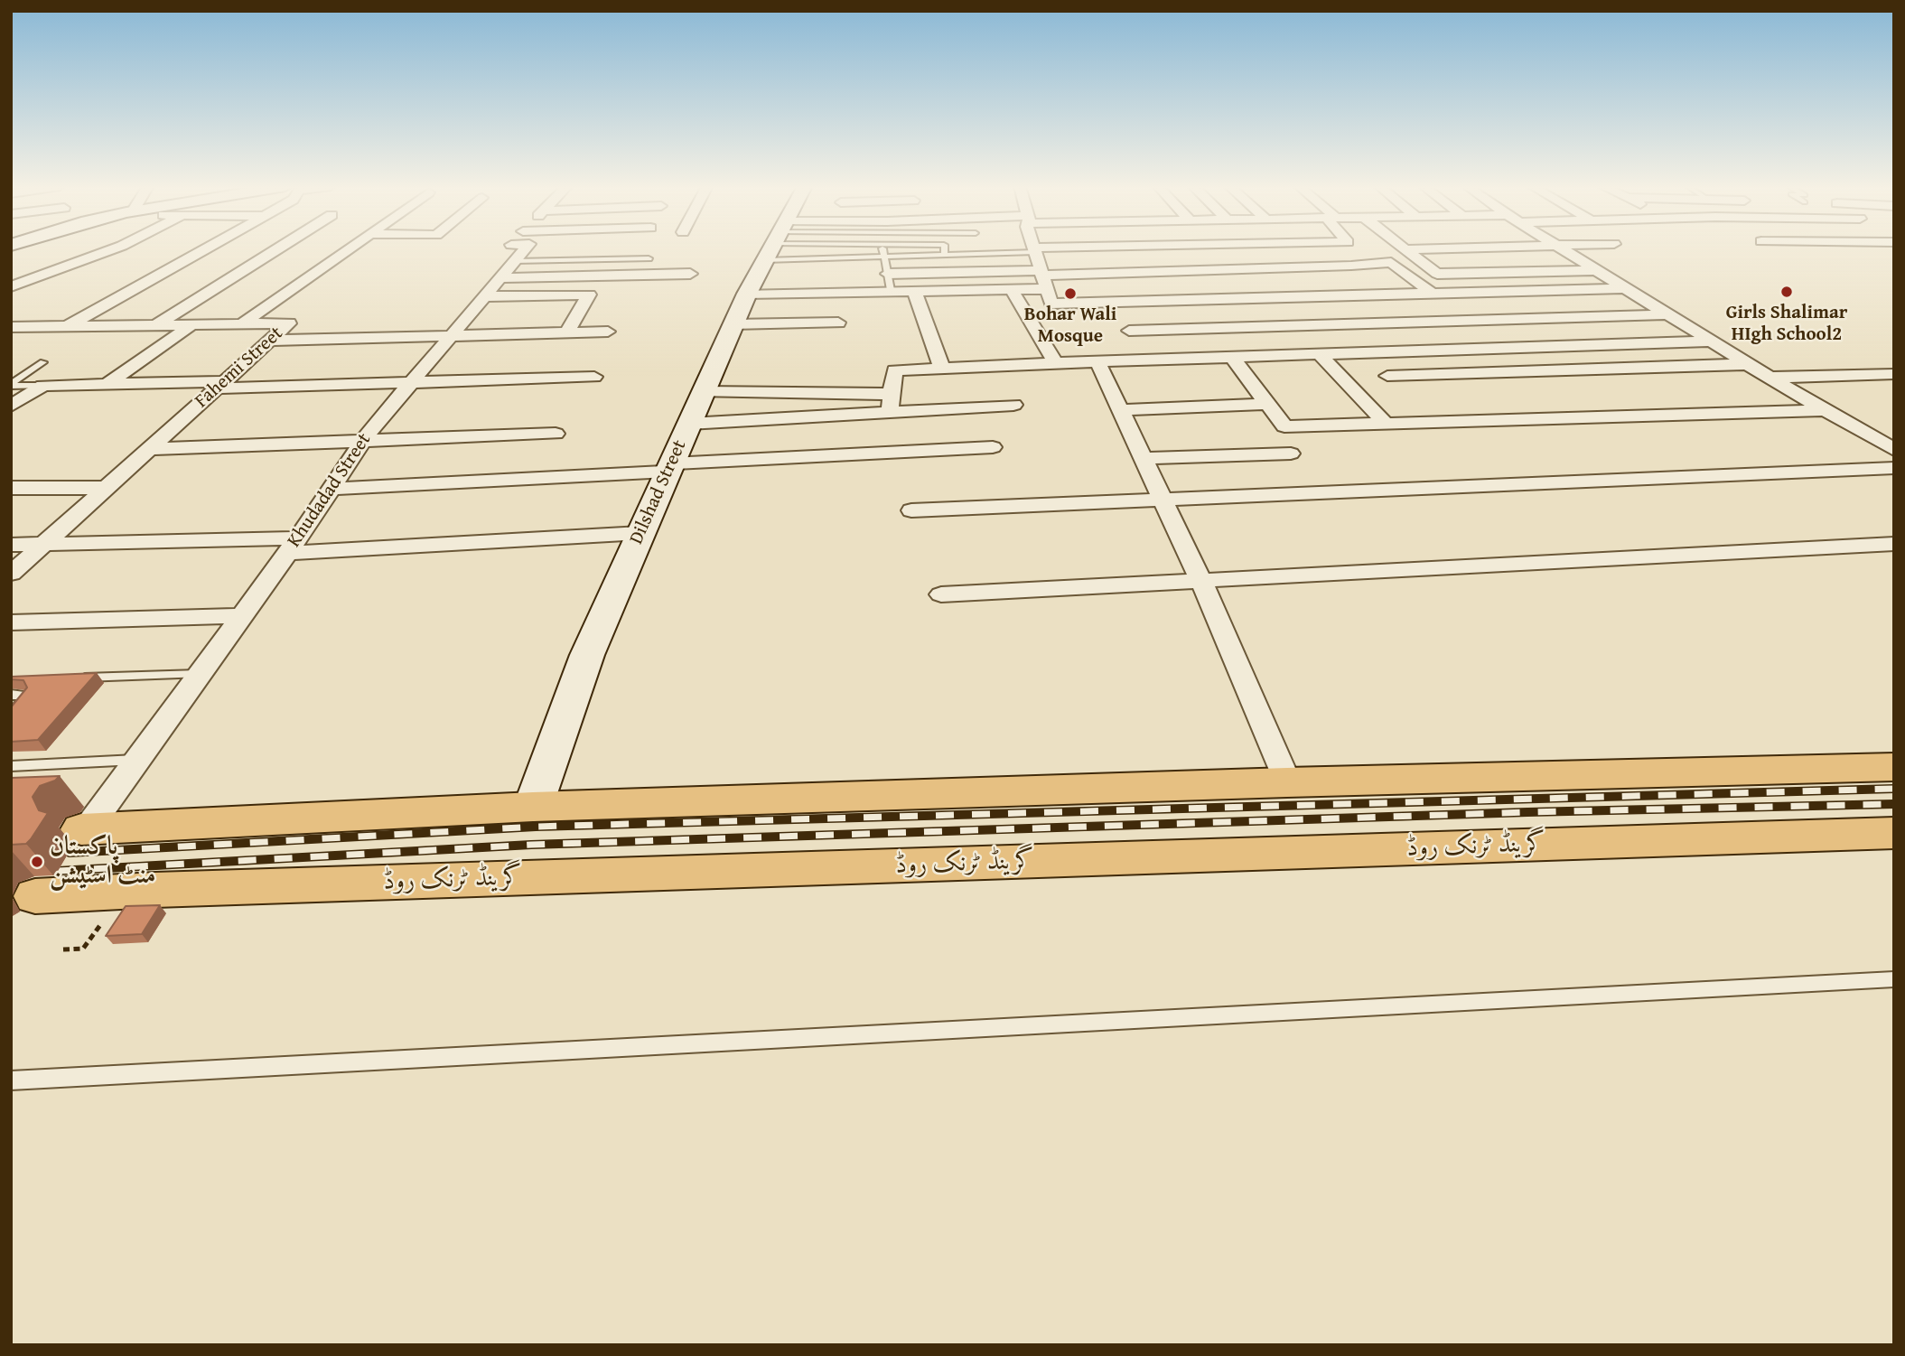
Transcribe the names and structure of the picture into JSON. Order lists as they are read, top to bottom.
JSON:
{
  "streets": {
    "main road": ["گرینڈ ٹرنک روڈ"],
    "street": ["Fahemi Street", "Khudadad Street", "Dilshad Street"]
  },
  "places": ["Girls Shalimar HIgh School2", "Bohar Wali Mosque", "پاکستان منٹ اسٹیشن"]
}
